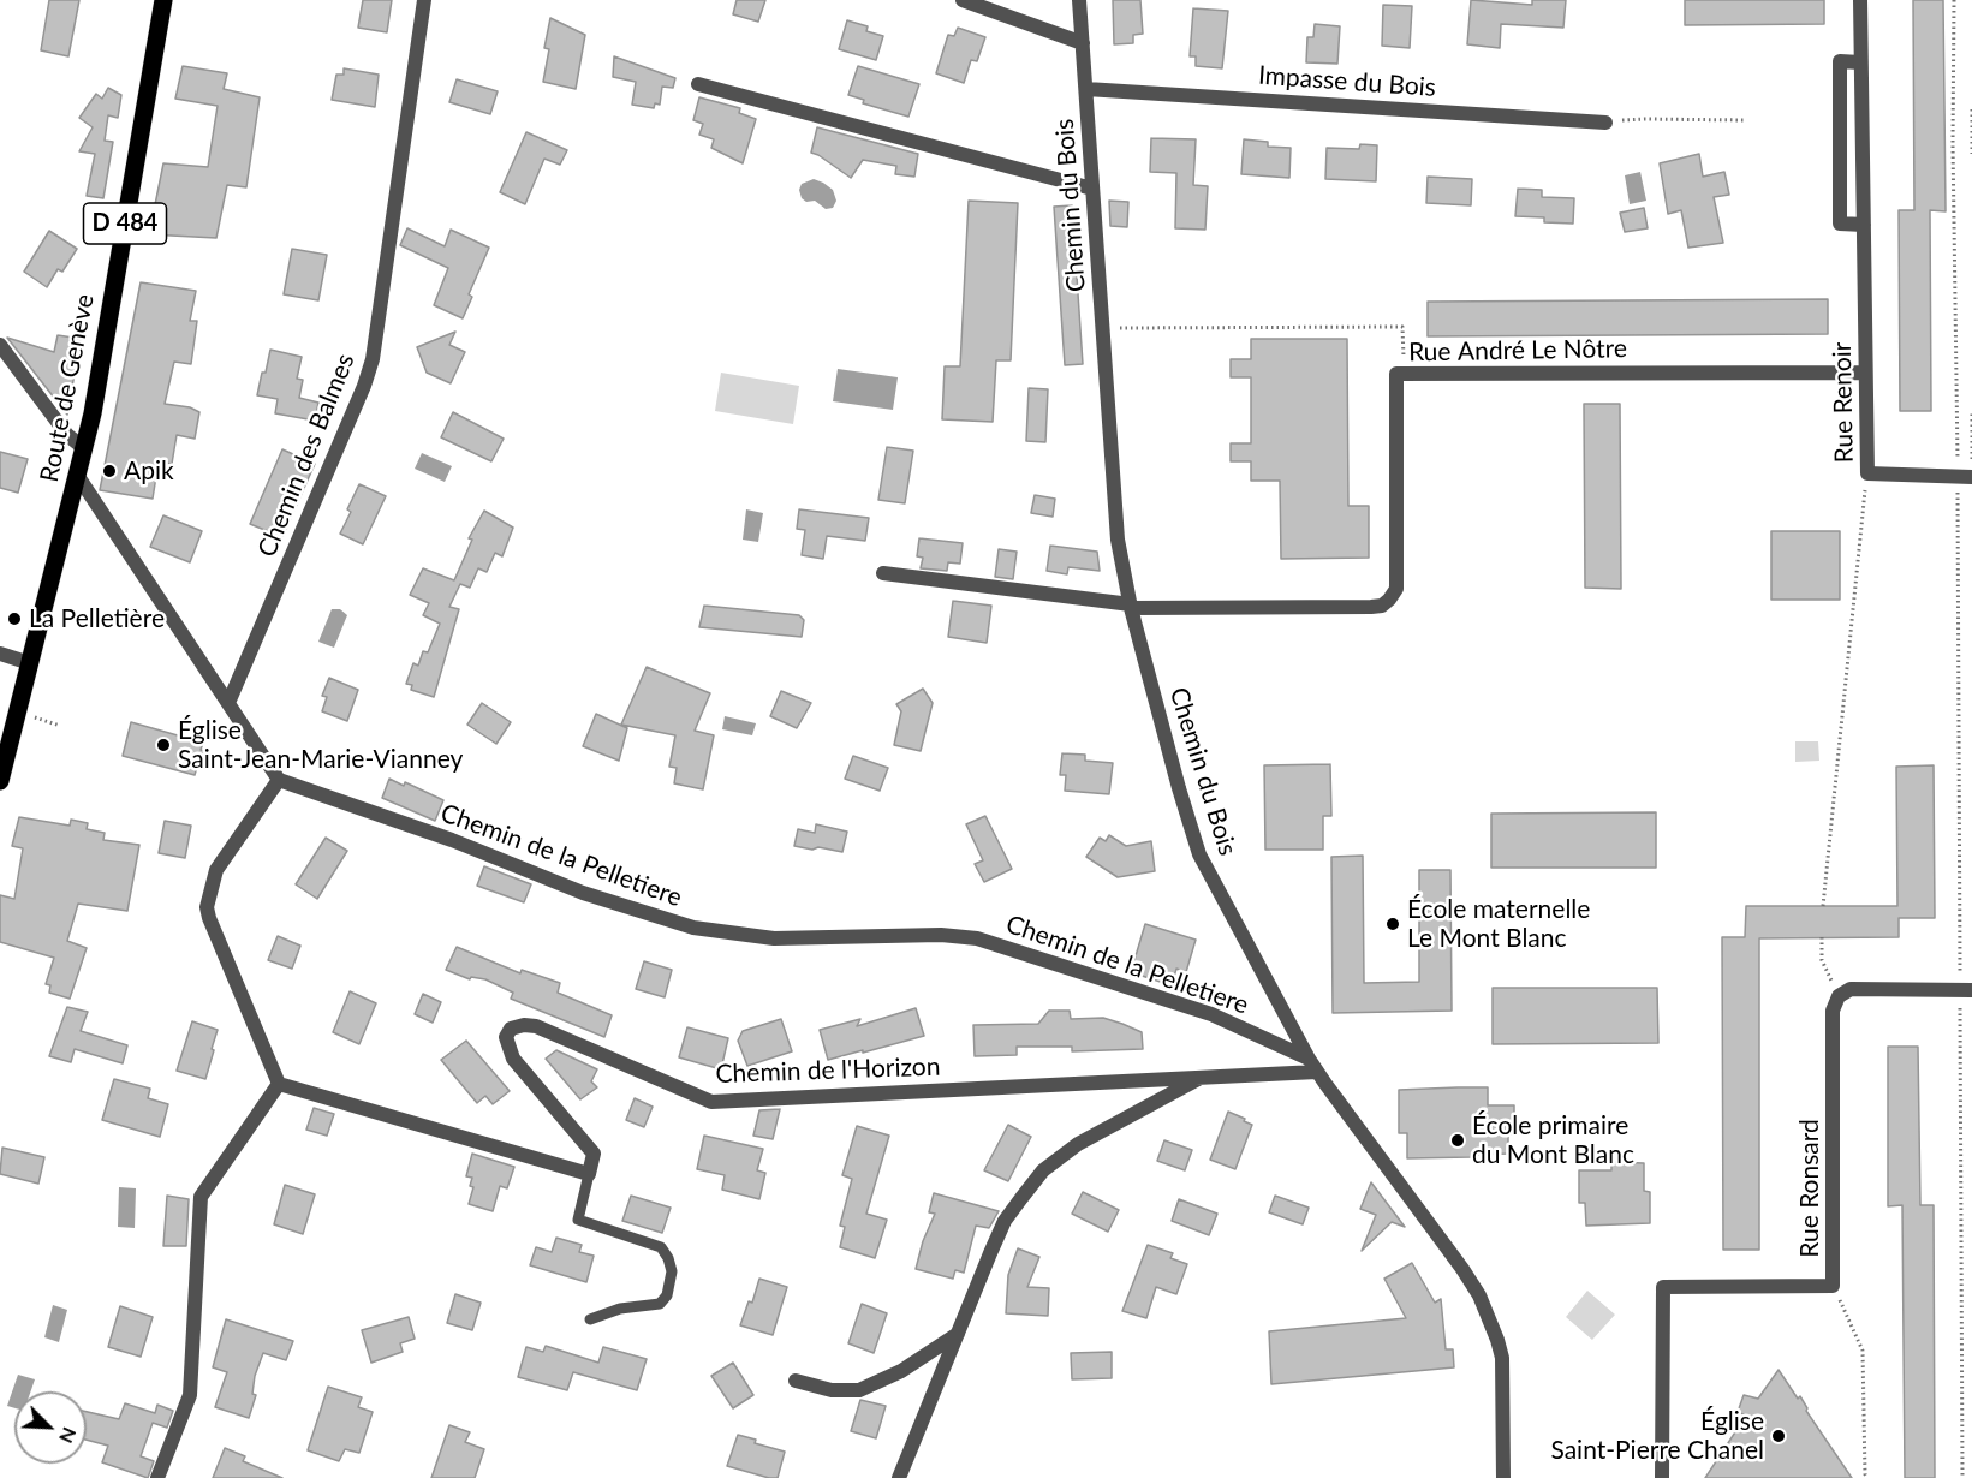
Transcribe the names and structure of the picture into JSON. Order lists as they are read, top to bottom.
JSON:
{
  "streets": {
    "main road": ["D 484", "Route de Genève"],
    "street": [
      "Impasse du Bois",
      "Chemin du Bois",
      "Rue André Le Nôtre",
      "Rue Renoir",
      "Chemin des Balmes",
      "Chemin de la Pelletiere",
      "Chemin de l'Horizon",
      "Rue Ronsard"
    ]
  },
  "crossings": [
    ["Impasse du Bois", "Chemin du Bois"],
    ["Chemin du Bois", "Rue André Le Nôtre"],
    ["Chemin du Bois", "Chemin de la Pelletiere"],
    ["Chemin du Bois", "Chemin de l'Horizon"],
    ["Rue André Le Nôtre", "Rue Renoir"],
    ["Chemin de la Pelletiere", "Chemin de l'Horizon"]
  ],
  "places": [
    "Apik",
    "La Pelletière",
    "Église Saint-Jean-Marie-Vianney",
    "École maternelle Le Mont Blanc",
    "École primaire du Mont Blanc",
    "Église Saint-Pierre Chanel"
  ],
  "north": "bottom right"
}
